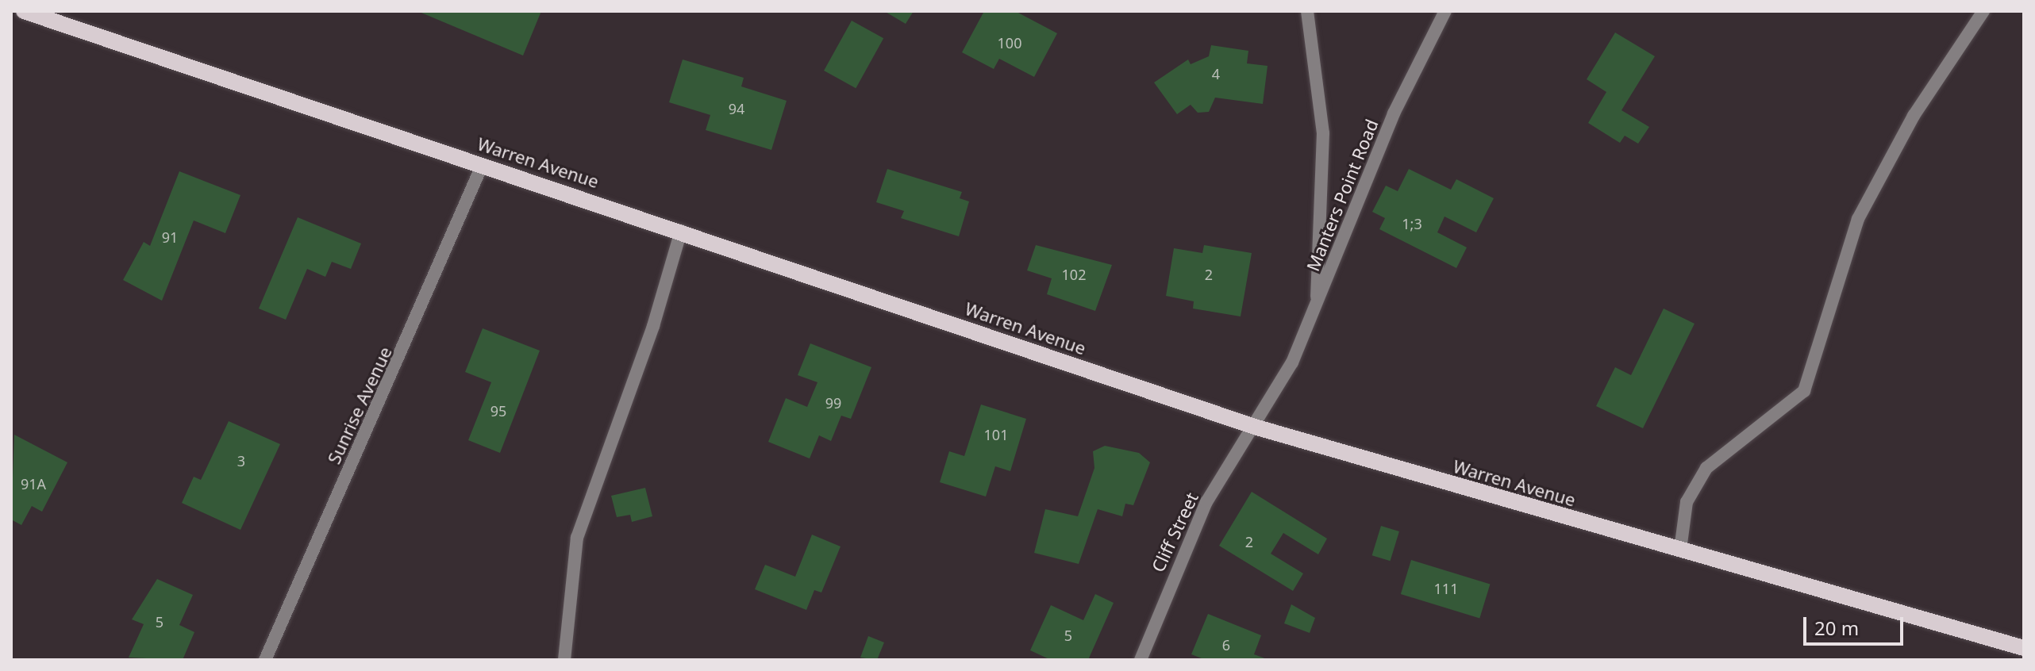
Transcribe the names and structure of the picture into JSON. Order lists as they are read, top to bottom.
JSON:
{
  "streets": {
    "main road": ["Warren Avenue"],
    "street": ["Manters Point Road", "Sunrise Avenue", "Cliff Street"]
  },
  "crossings": [
    ["Warren Avenue", "Manters Point Road"],
    ["Warren Avenue", "Sunrise Avenue"],
    ["Warren Avenue", "Cliff Street"],
    ["Manters Point Road", "Cliff Street"]
  ],
  "house_numbers": [
    "100",
    "4",
    "94",
    "1;3",
    "91",
    "102",
    "2",
    "99",
    "95",
    "101",
    "3",
    "91A",
    "2",
    "111",
    "5",
    "5",
    "6"
  ],
  "scale_bar": "20 m"
}
